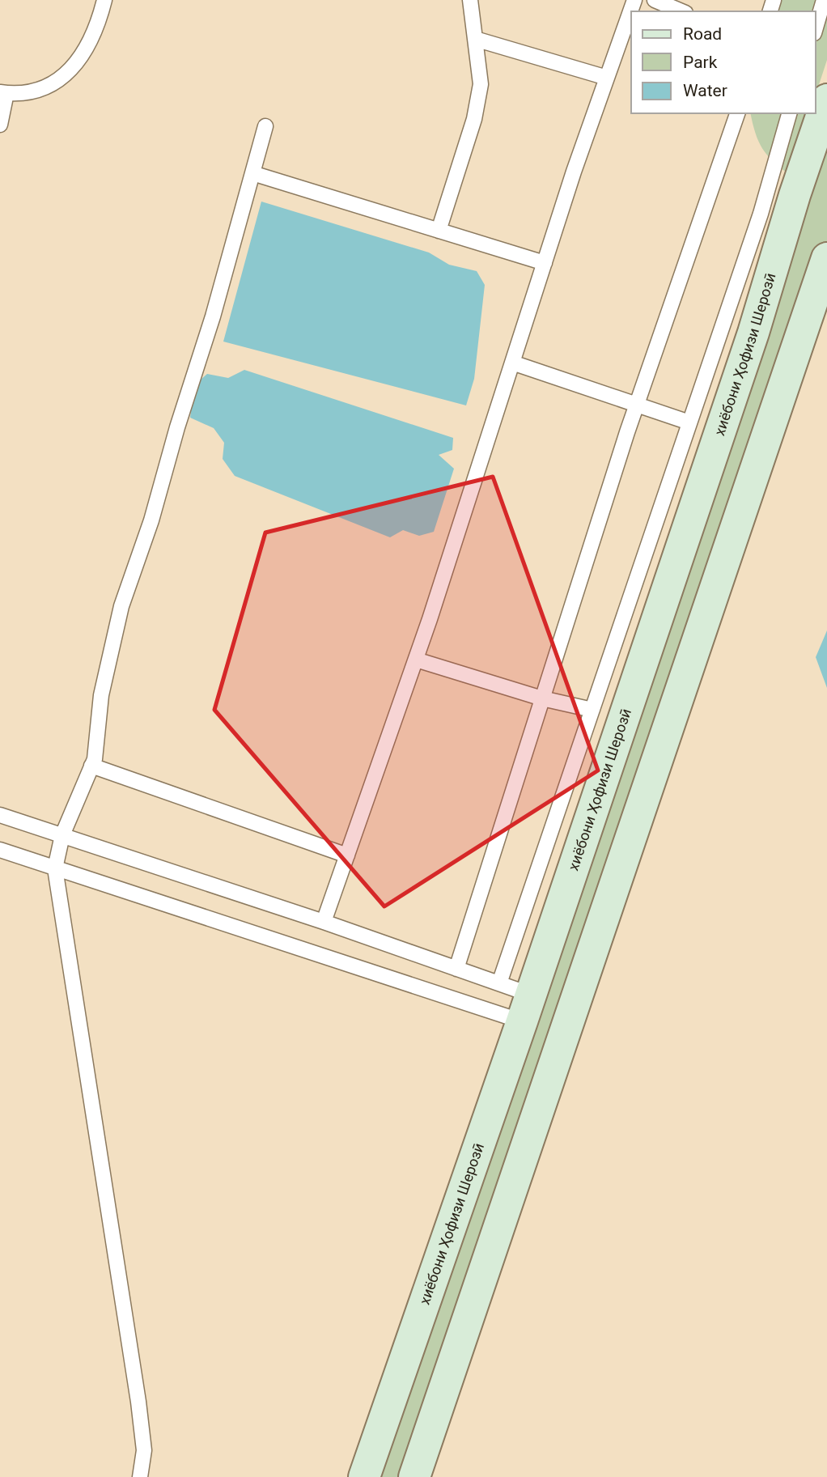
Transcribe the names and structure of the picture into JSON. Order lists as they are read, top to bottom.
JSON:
{
  "streets": {
    "main road": ["хиёбони Ҳофизи Шерозӣ"]
  },
  "legend": ["Road", "Park", "Water"]
}
